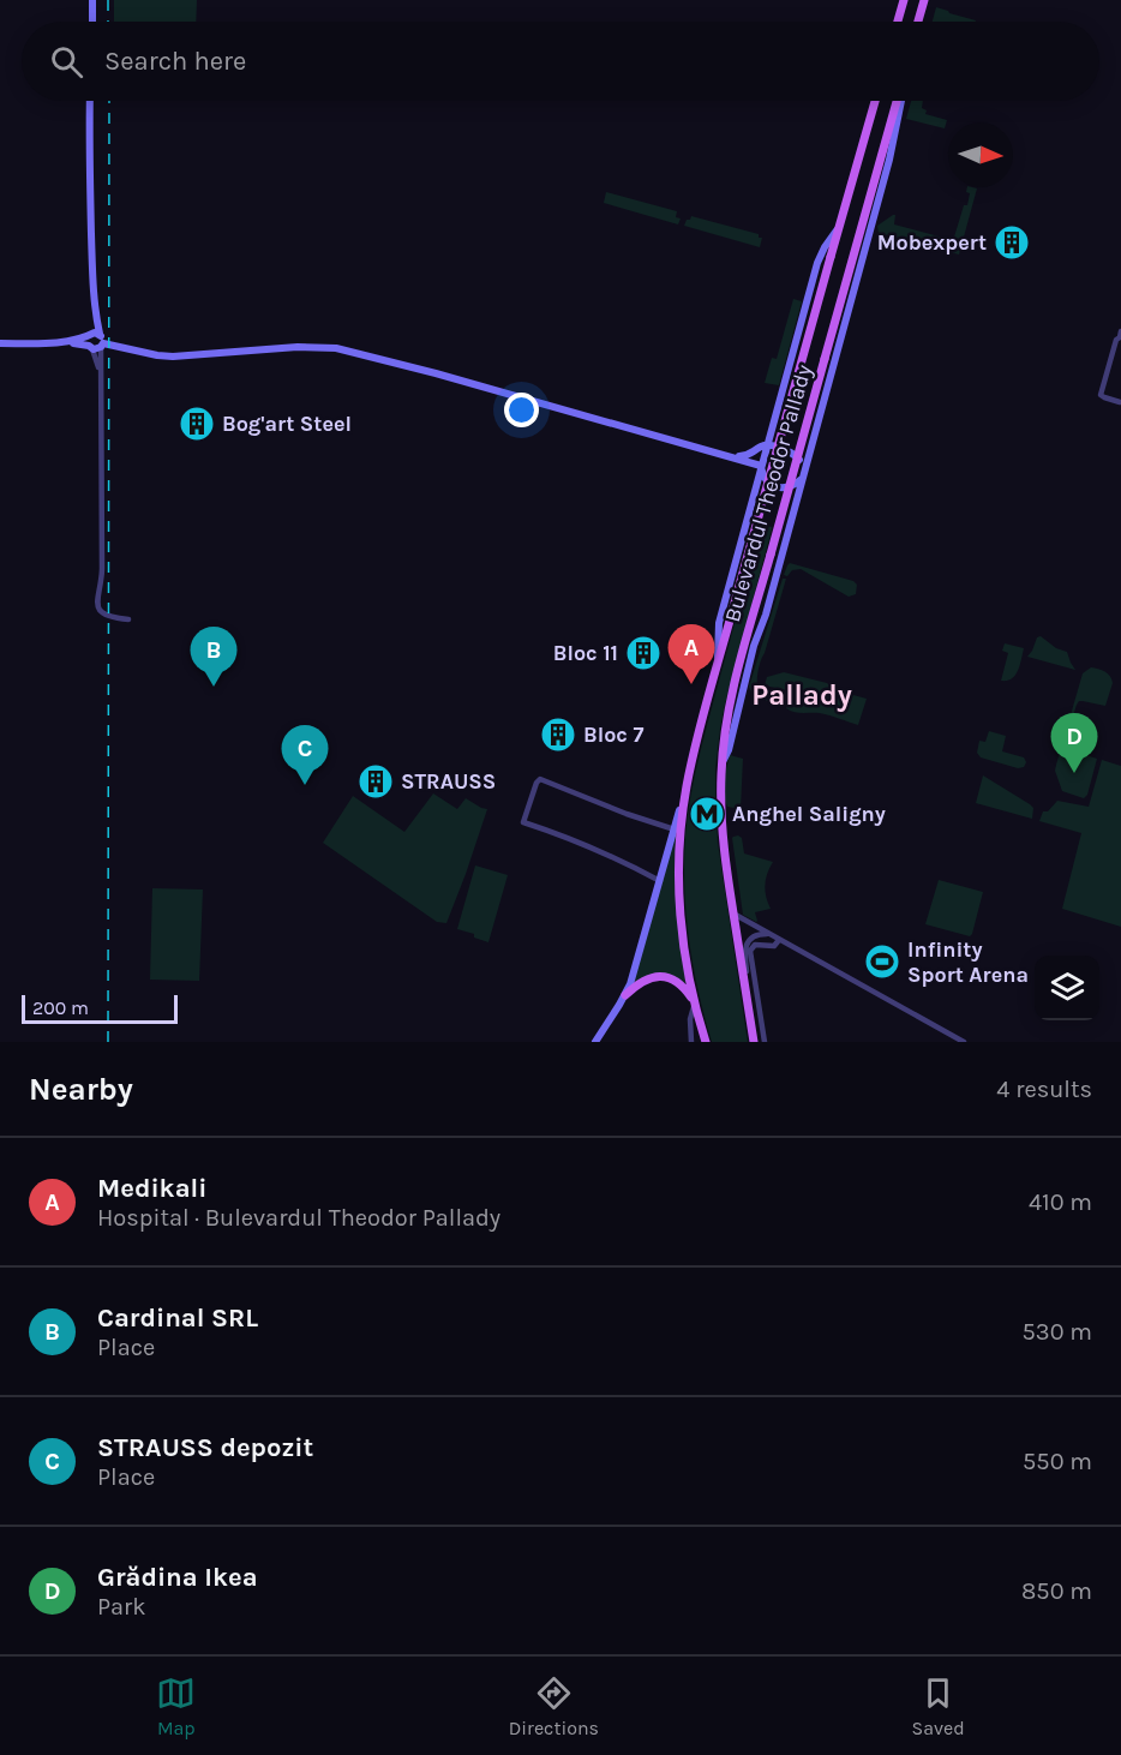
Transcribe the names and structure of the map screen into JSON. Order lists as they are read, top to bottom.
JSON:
{
  "streets": {
    "main road": ["Bulevardul Theodor Pallady"]
  },
  "districts": ["Pallady"],
  "places": {
    "building": [
      "Mobexpert",
      "Bog'art Steel",
      "Bloc 11",
      "Bloc 7",
      "STRAUSS"
    ],
    "metro station": ["Anghel Saligny"],
    "sports": ["Infinity Sport Arena"]
  },
  "scale_bar": "200 m",
  "north": "right",
  "page": {
    "search": "Search here",
    "pins": [
      "A",
      "B",
      "D",
      "C"
    ],
    "scale": "200 m",
    "heading": ["Nearby", "4 results"],
    "list": [
      {
        "mark": "A",
        "name": "Medikali",
        "note": "Hospital · Bulevardul Theodor Pallady",
        "value": "410 m"
      },
      {
        "mark": "B",
        "name": "Cardinal SRL",
        "note": "Place",
        "value": "530 m"
      },
      {
        "mark": "C",
        "name": "STRAUSS depozit",
        "note": "Place",
        "value": "550 m"
      },
      {
        "mark": "D",
        "name": "Grădina Ikea",
        "note": "Park",
        "value": "850 m"
      }
    ],
    "nav": ["Map", "Directions", "Saved"]
  }
}
